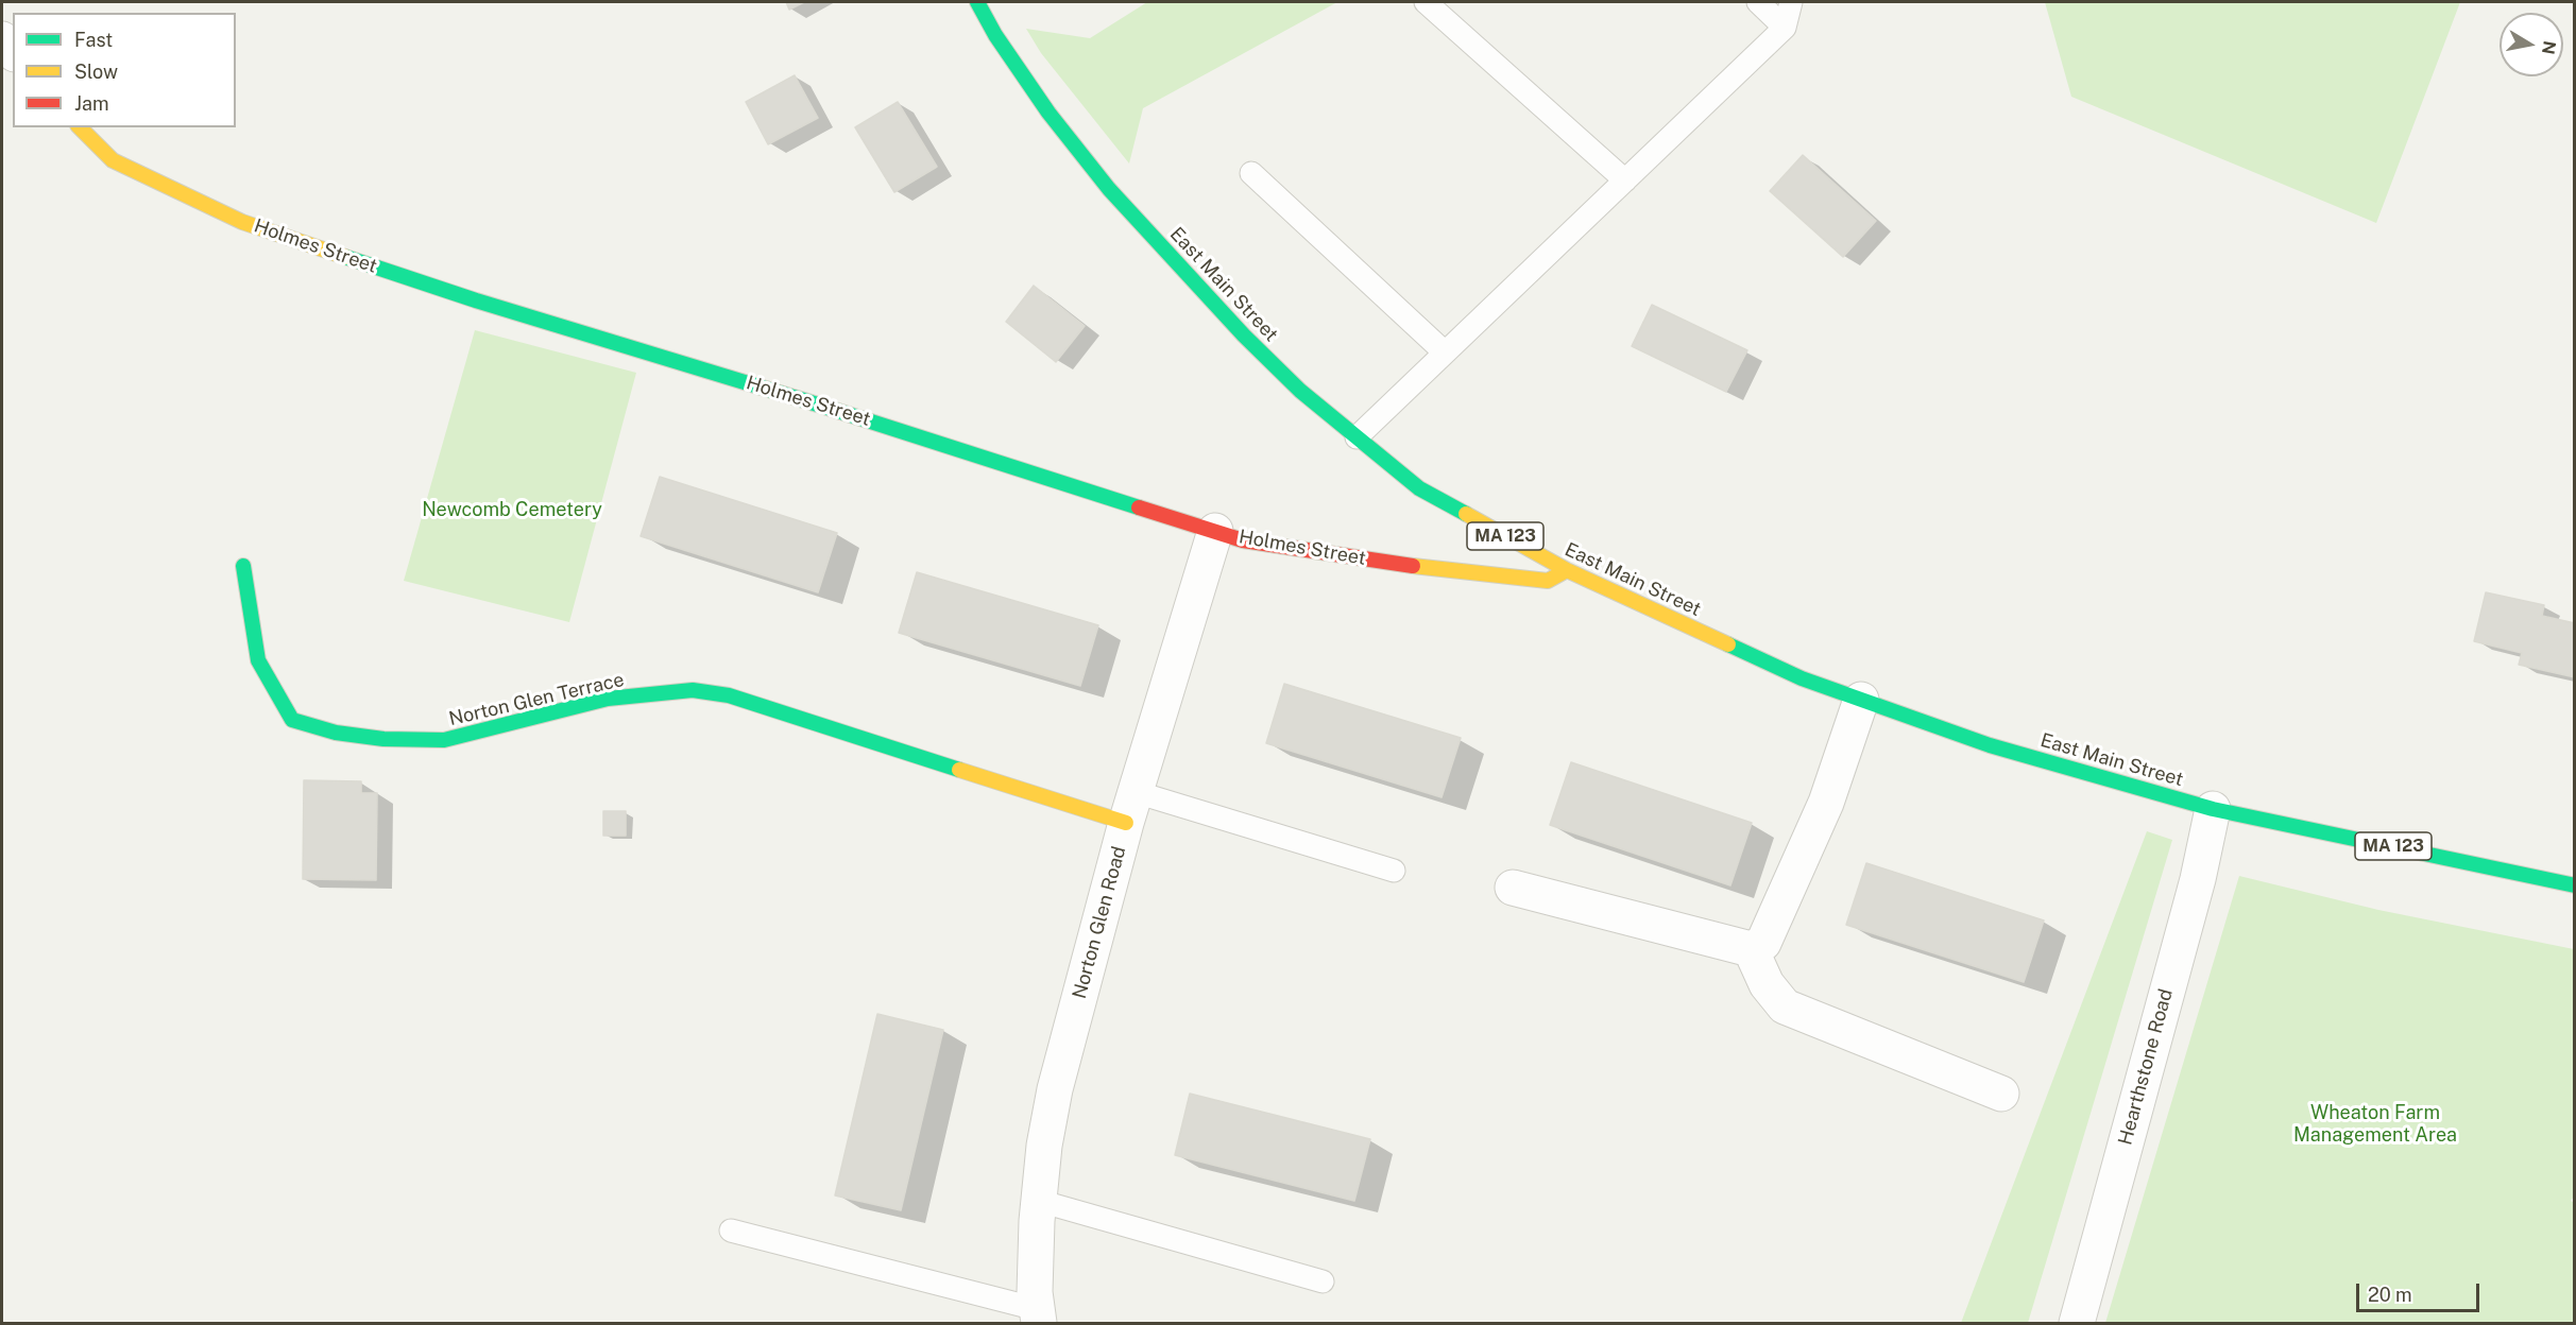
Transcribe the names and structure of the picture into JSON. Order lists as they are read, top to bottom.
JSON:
{
  "streets": {
    "main road": [
      "Holmes Street",
      "East Main Street",
      "MA 123",
      "Norton Glen Terrace"
    ],
    "street": ["Norton Glen Road", "Hearthstone Road"]
  },
  "crossings": [
    ["Holmes Street", "East Main Street"],
    ["Holmes Street", "Norton Glen Road"],
    ["East Main Street", "MA 123"],
    ["East Main Street", "Hearthstone Road"],
    ["MA 123", "Hearthstone Road"],
    ["Norton Glen Terrace", "Norton Glen Road"]
  ],
  "parks": ["Newcomb Cemetery", "Wheaton Farm Management Area"],
  "legend": ["Fast", "Slow", "Jam"],
  "scale_bar": "20 m",
  "north": "right"
}
